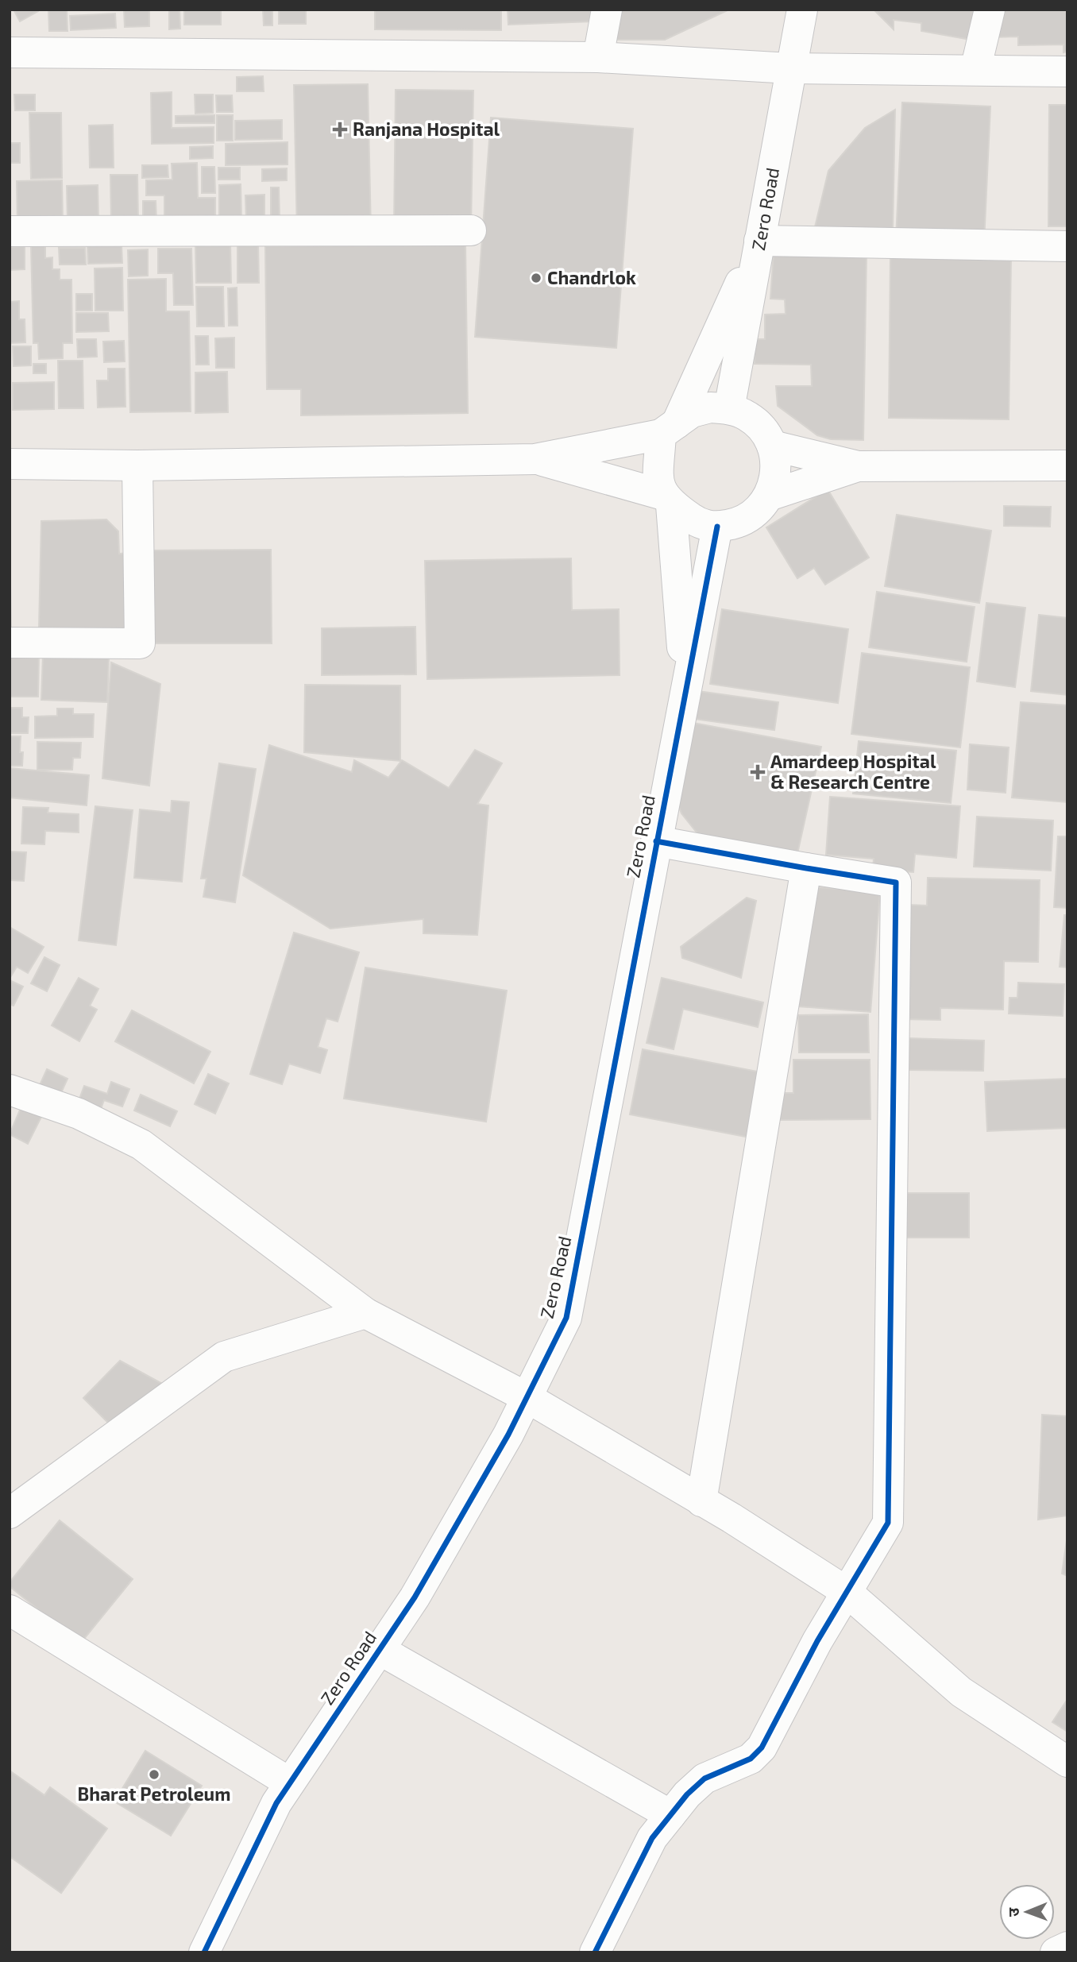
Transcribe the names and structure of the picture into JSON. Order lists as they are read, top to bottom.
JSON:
{
  "streets": {
    "street": ["Zero Road"]
  },
  "places": {
    "health": ["Ranjana Hospital", "Amardeep Hospital & Research Centre"],
    "other": ["Chandrlok", "Bharat Petroleum"]
  },
  "north": "left"
}
